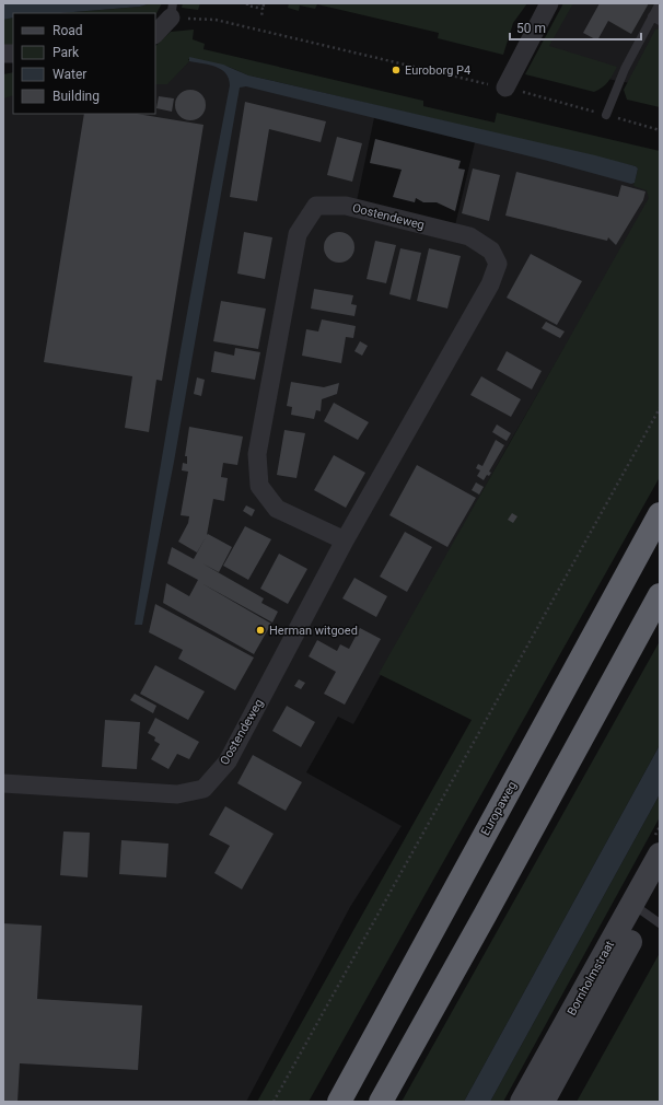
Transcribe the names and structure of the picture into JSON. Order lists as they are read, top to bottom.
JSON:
{
  "streets": {
    "highway": ["Europaweg"],
    "street": ["Oostendeweg", "Bornholmstraat"]
  },
  "places": ["Euroborg P4", "Herman witgoed"],
  "legend": [
    "Road",
    "Park",
    "Water",
    "Building"
  ],
  "scale_bar": "50 m"
}
